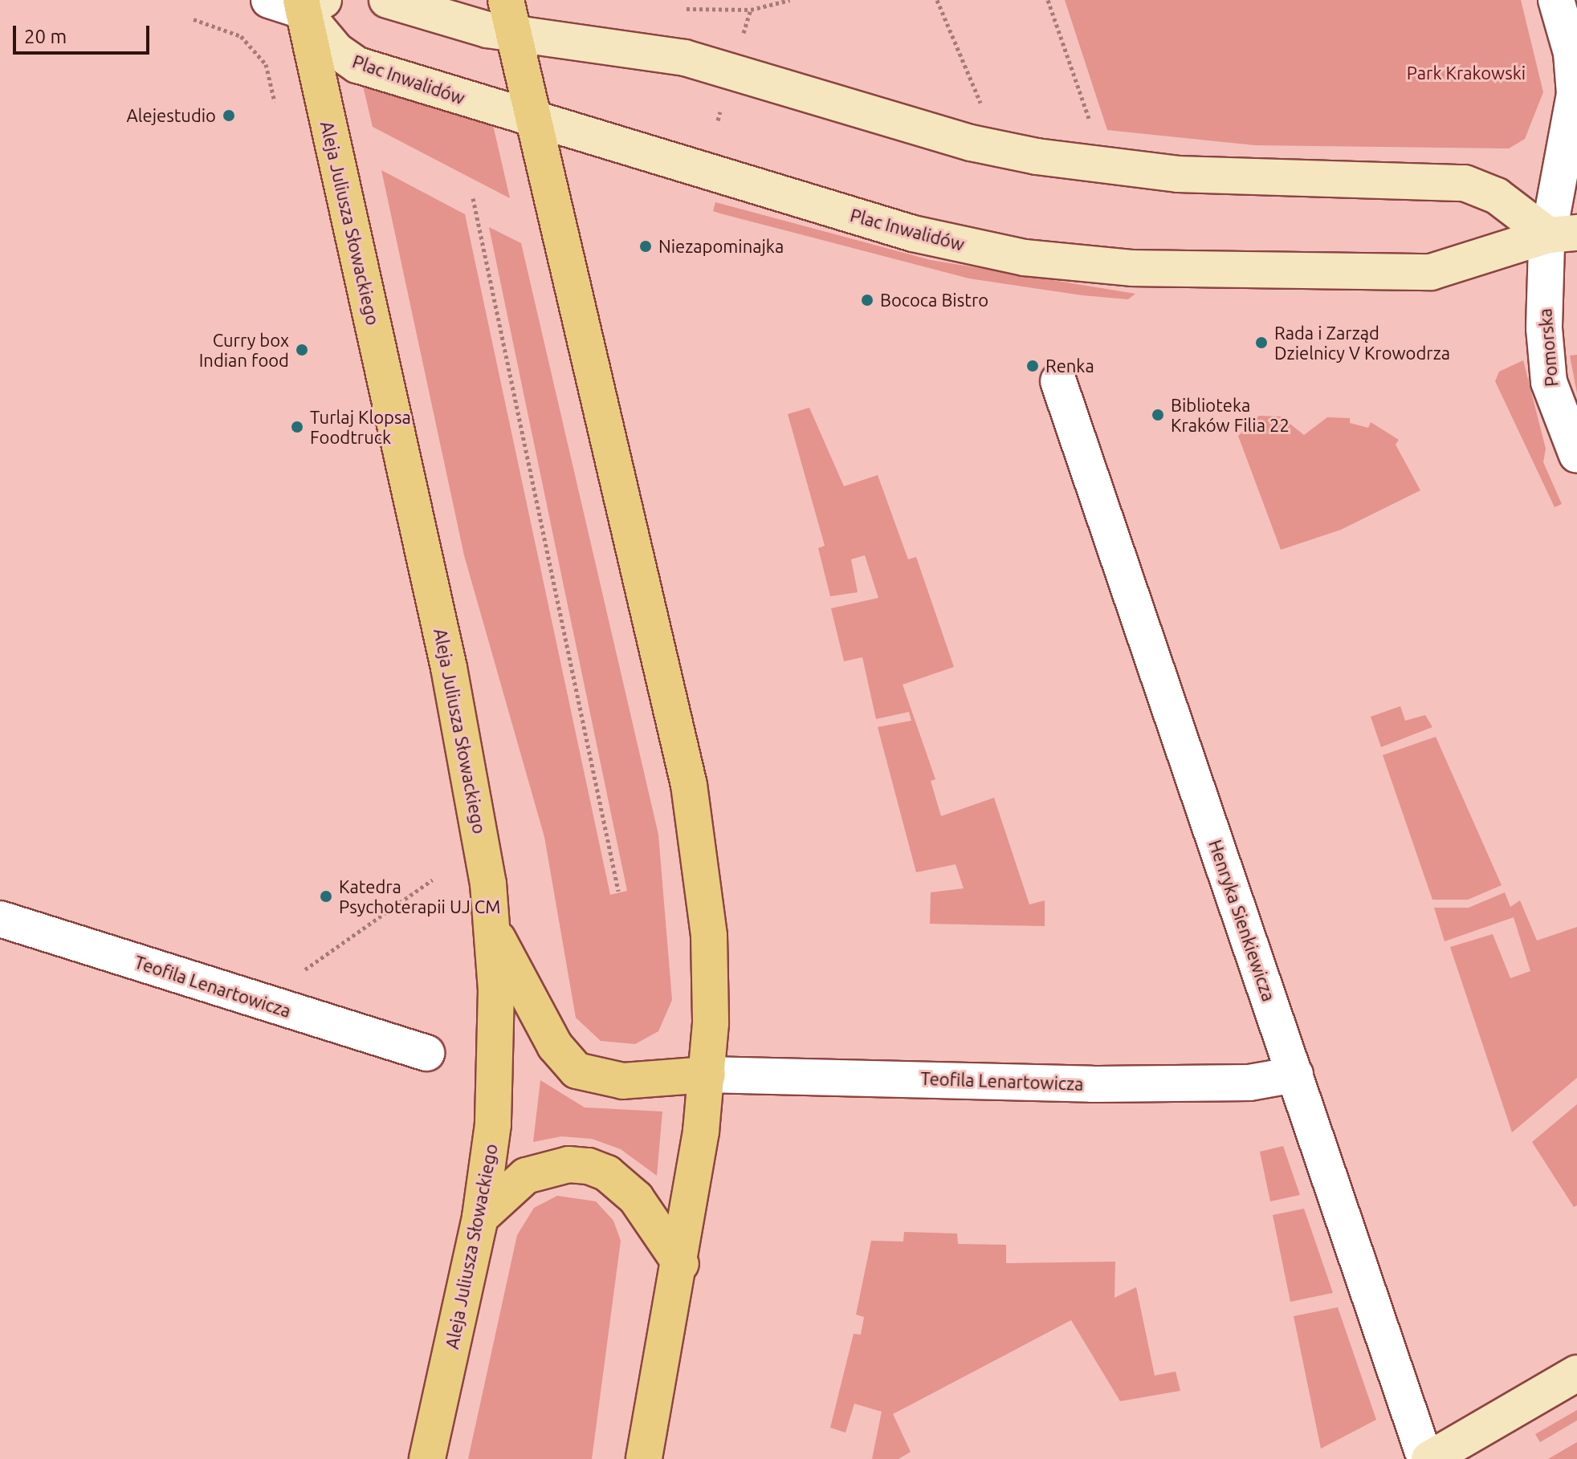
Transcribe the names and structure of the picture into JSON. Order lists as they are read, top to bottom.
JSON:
{
  "streets": {
    "main road": ["Aleja Juliusza Słowackiego"],
    "street": [
      "Plac Inwalidów",
      "Pomorska",
      "Henryka Sienkiewicza",
      "Teofila Lenartowicza"
    ]
  },
  "crossings": [
    ["Plac Inwalidów", "Aleja Juliusza Słowackiego"],
    ["Plac Inwalidów", "Pomorska"],
    ["Henryka Sienkiewicza", "Teofila Lenartowicza"]
  ],
  "parks": ["Park Krakowski"],
  "places": [
    "Alejestudio",
    "Niezapominajka",
    "Bococa Bistro",
    "Rada i Zarząd Dzielnicy V Krowodrza",
    "Curry box Indian food",
    "Renka",
    "Biblioteka Kraków Filia 22",
    "Turlaj Klopsa Foodtruck",
    "Katedra Psychoterapii UJ CM"
  ],
  "scale_bar": "20 m"
}
